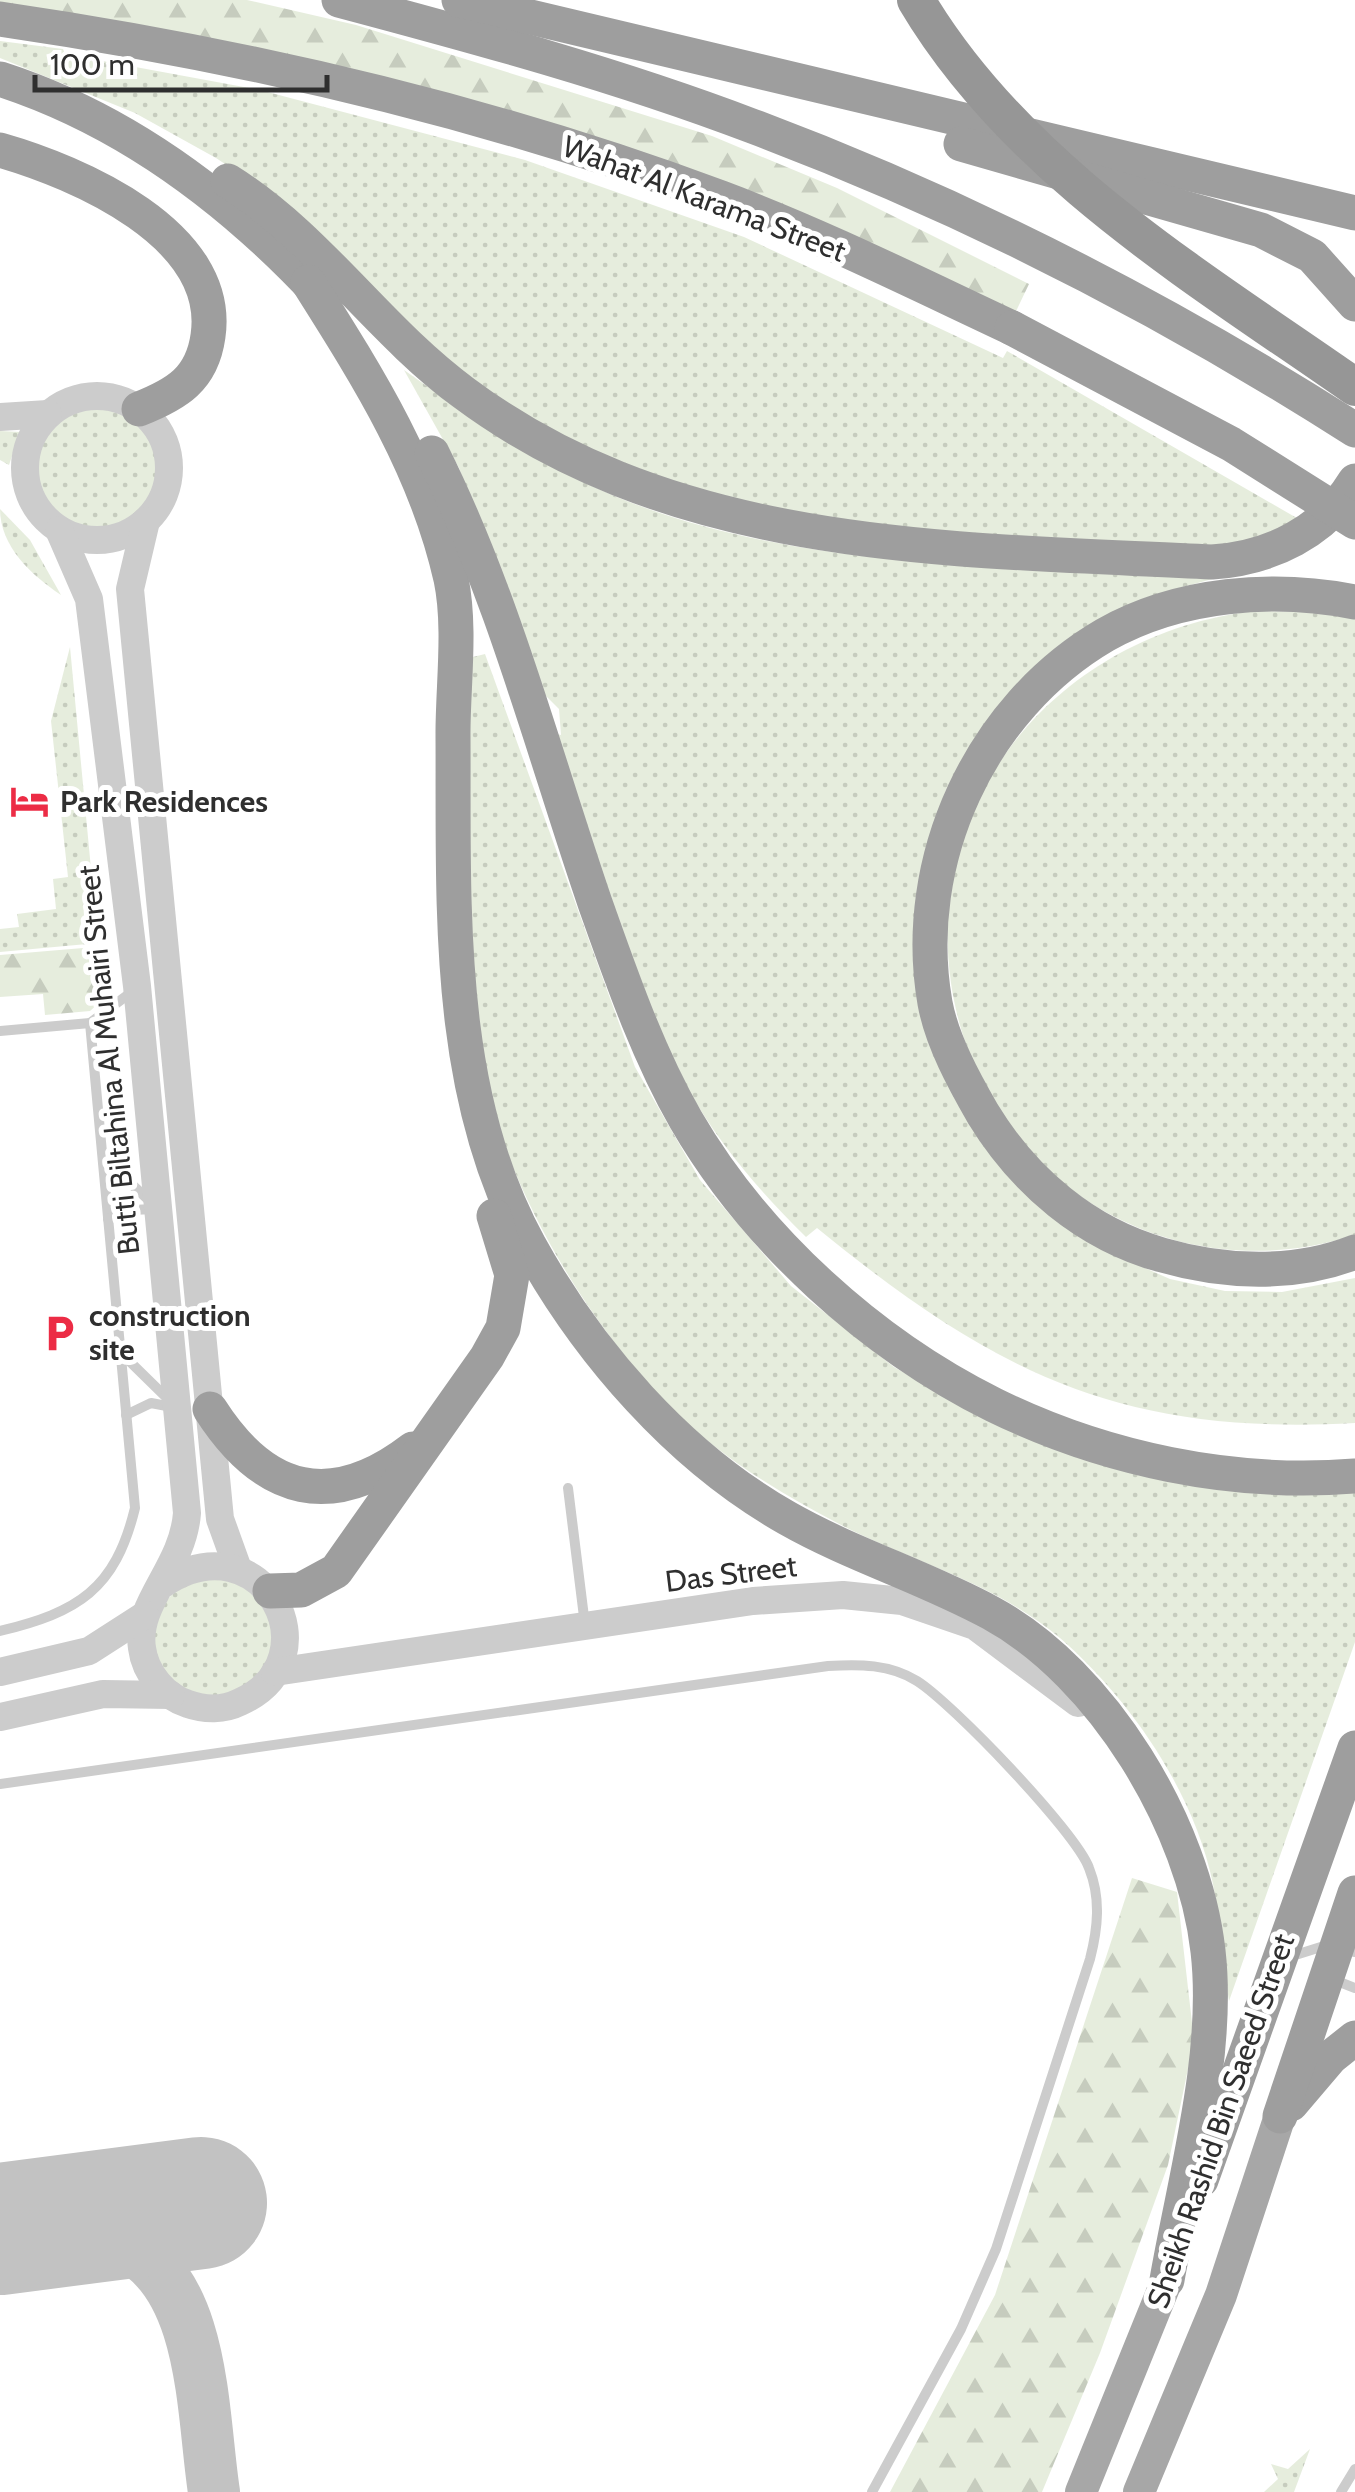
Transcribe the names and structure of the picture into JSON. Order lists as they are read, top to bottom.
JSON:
{
  "streets": {
    "highway": ["Wahat Al Karama Street", "Sheikh Rashid Bin Saeed Street"],
    "street": ["Butti Biltahina Al Muhairi Street", "Das Street"]
  },
  "crossings": [
    ["Butti Biltahina Al Muhairi Street", "Das Street"]
  ],
  "places": {
    "hotel": ["Park Residences"],
    "parking": ["construction site"]
  },
  "scale_bar": "100 m"
}
